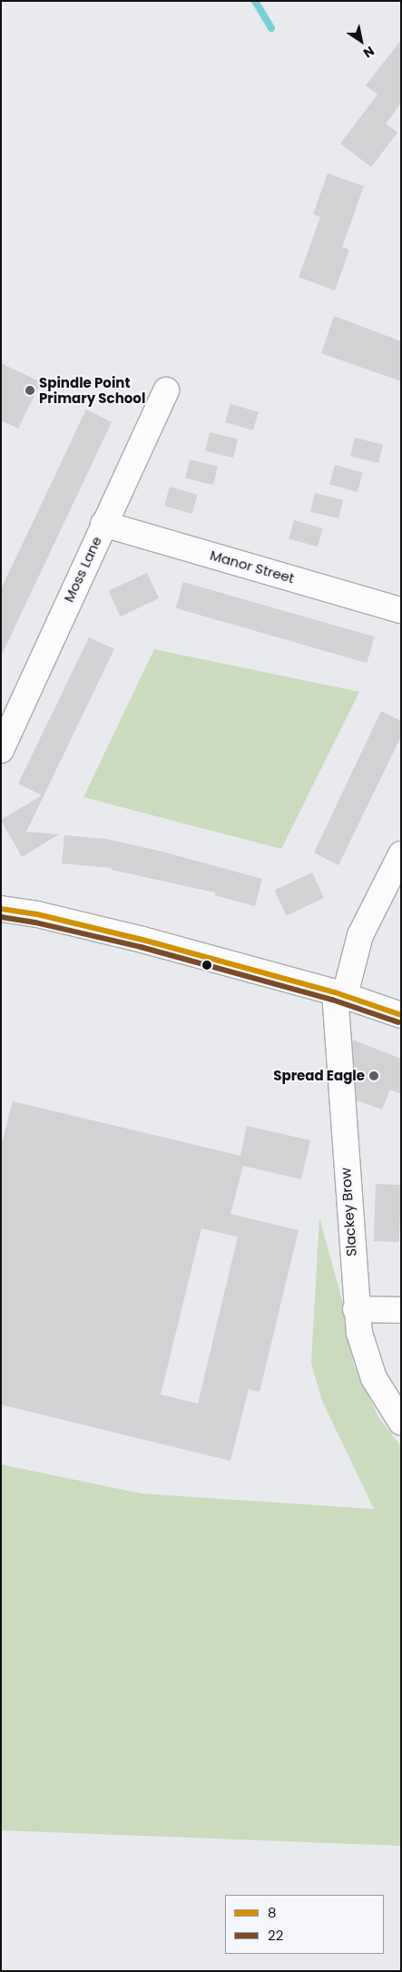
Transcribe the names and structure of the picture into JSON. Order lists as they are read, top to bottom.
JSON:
{
  "streets": {
    "street": ["Manor Street", "Moss Lane", "Slackey Brow"]
  },
  "crossings": [
    ["Manor Street", "Moss Lane"]
  ],
  "places": ["Spindle Point Primary School", "Spread Eagle"],
  "lines": ["transit line 8", "transit line 22"],
  "legend": ["8", "22"],
  "north": "bottom right"
}
